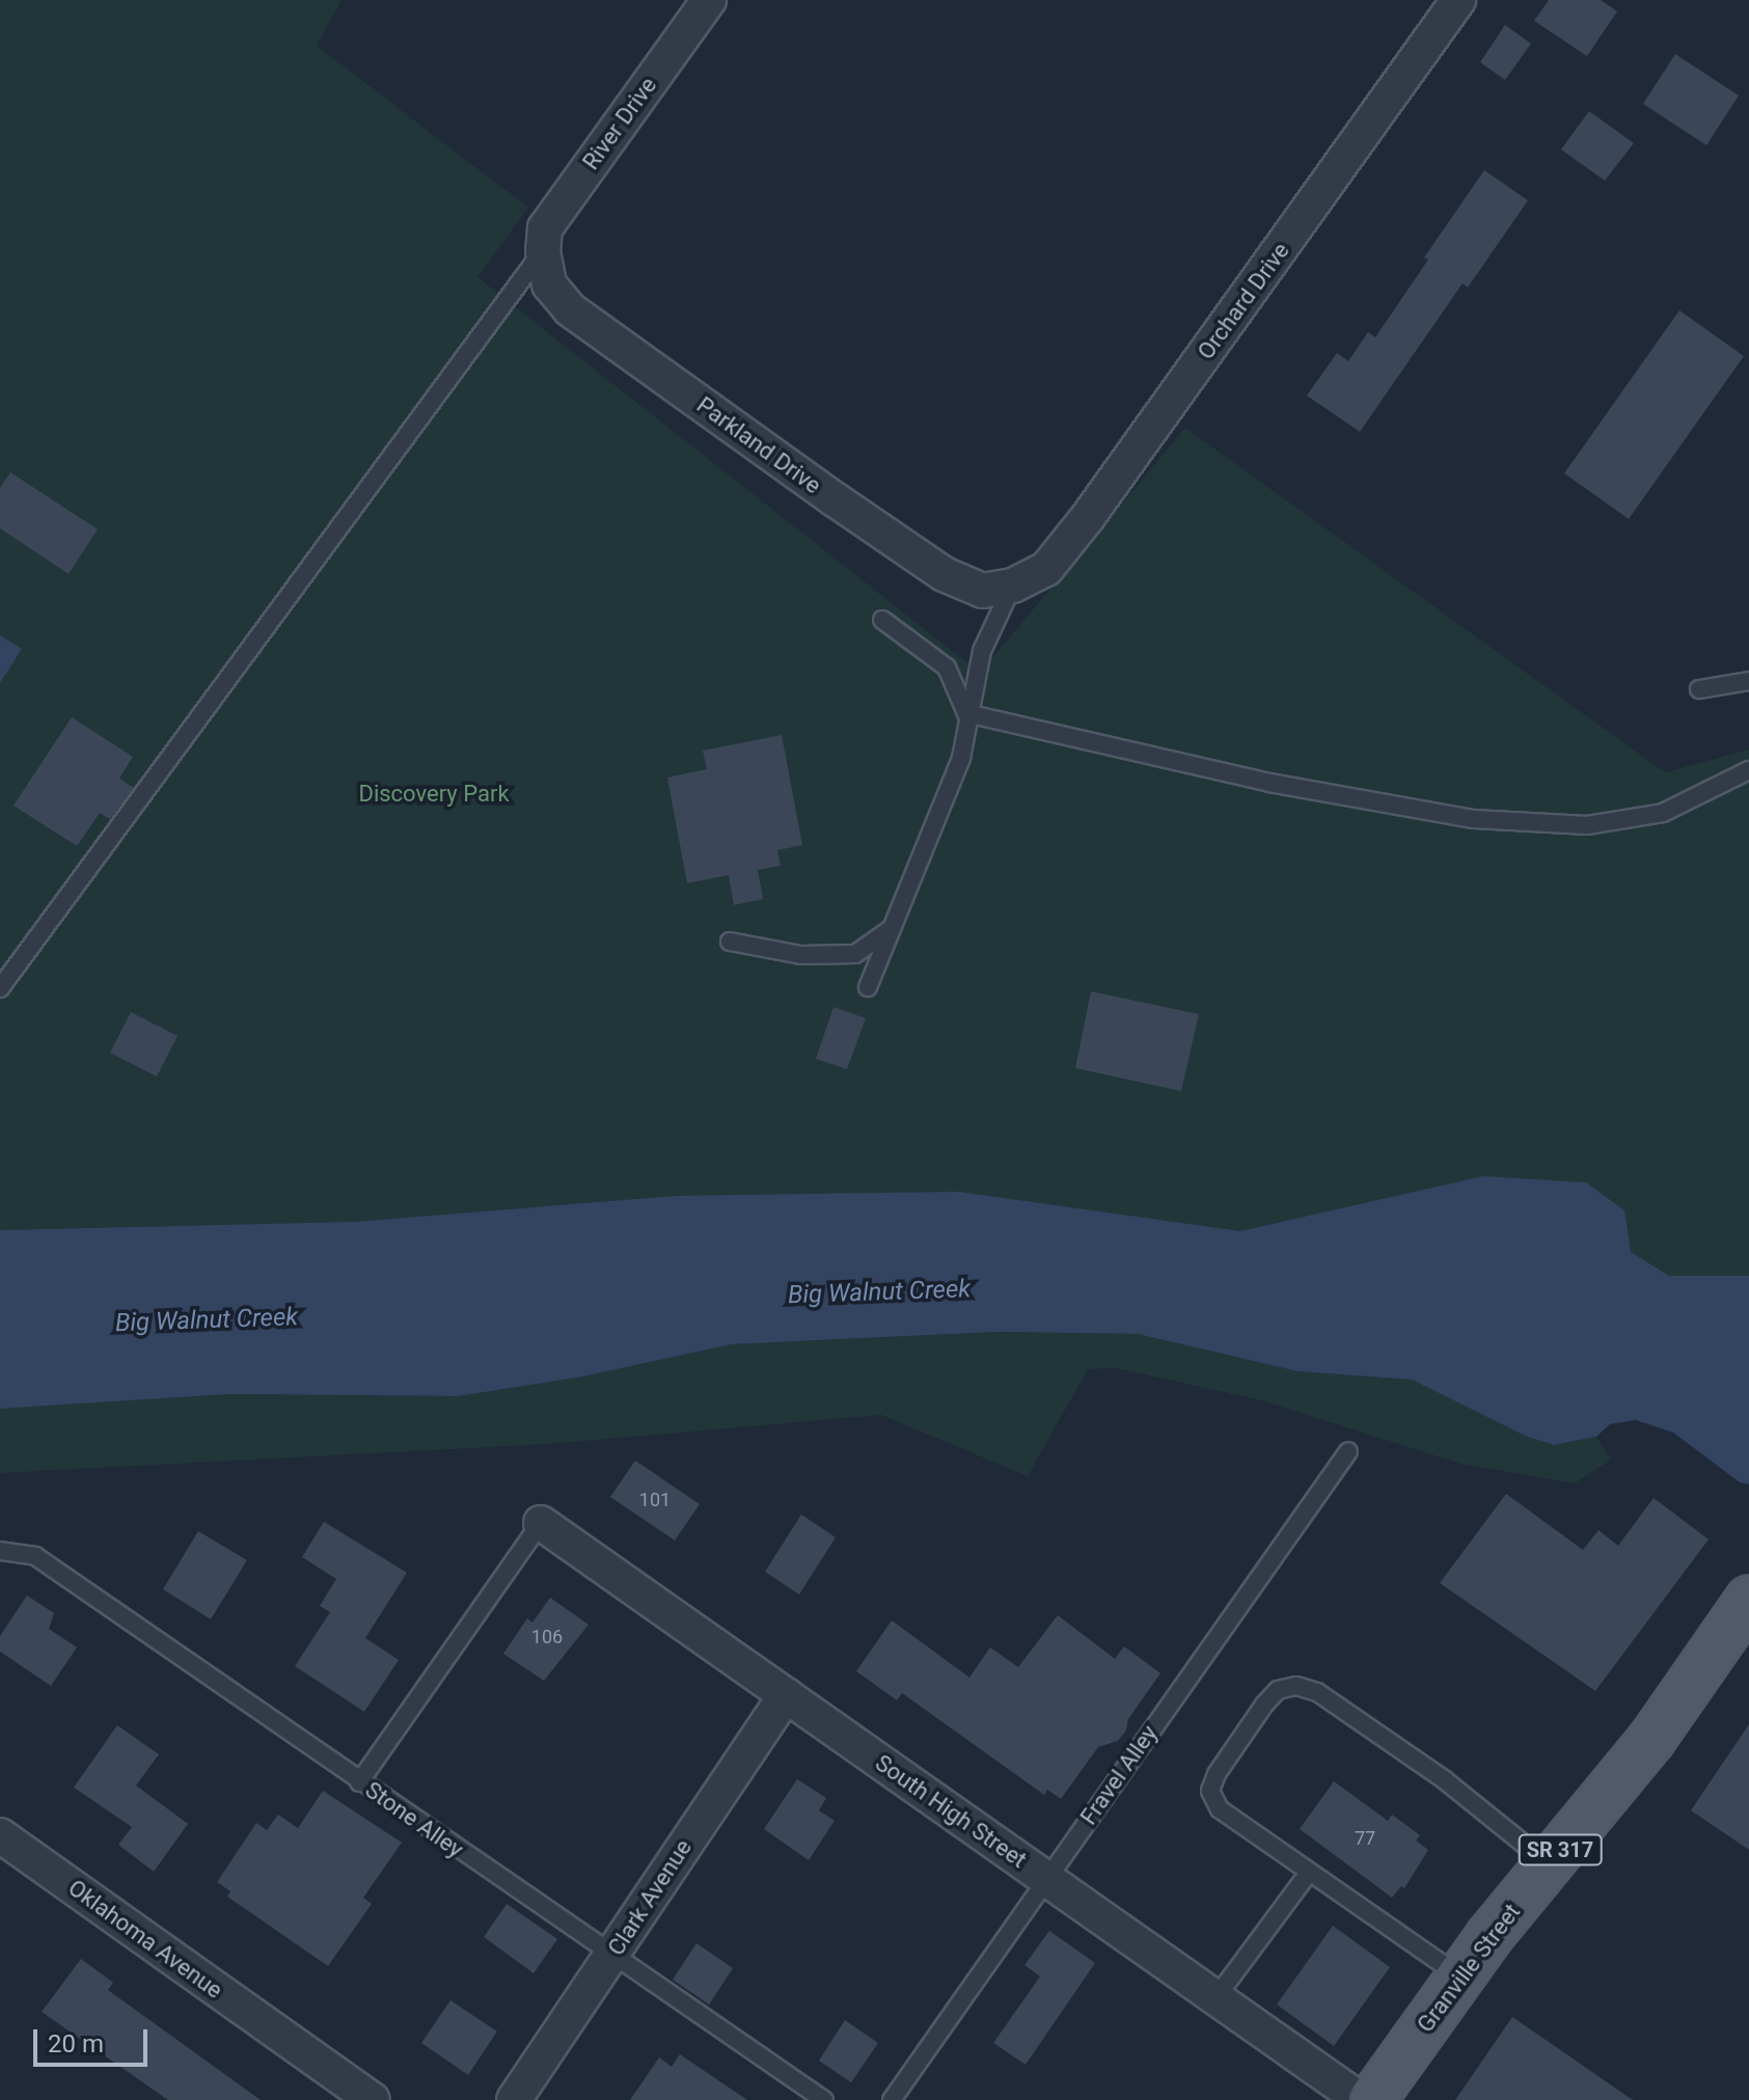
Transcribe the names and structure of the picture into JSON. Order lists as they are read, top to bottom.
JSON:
{
  "streets": {
    "main road": ["SR 317", "Granville Street"],
    "street": [
      "River Drive",
      "Orchard Drive",
      "Parkland Drive",
      "South High Street",
      "Clark Avenue",
      "Oklahoma Avenue"
    ],
    "lane": ["Fravel Alley", "Stone Alley"]
  },
  "crossings": [
    ["River Drive", "Parkland Drive"],
    ["Orchard Drive", "Parkland Drive"],
    ["Fravel Alley", "South High Street"],
    ["South High Street", "Clark Avenue"],
    ["Stone Alley", "Clark Avenue"]
  ],
  "water": ["Big Walnut Creek"],
  "parks": ["Discovery Park"],
  "house_numbers": ["101", "106", "77"],
  "scale_bar": "20 m"
}
